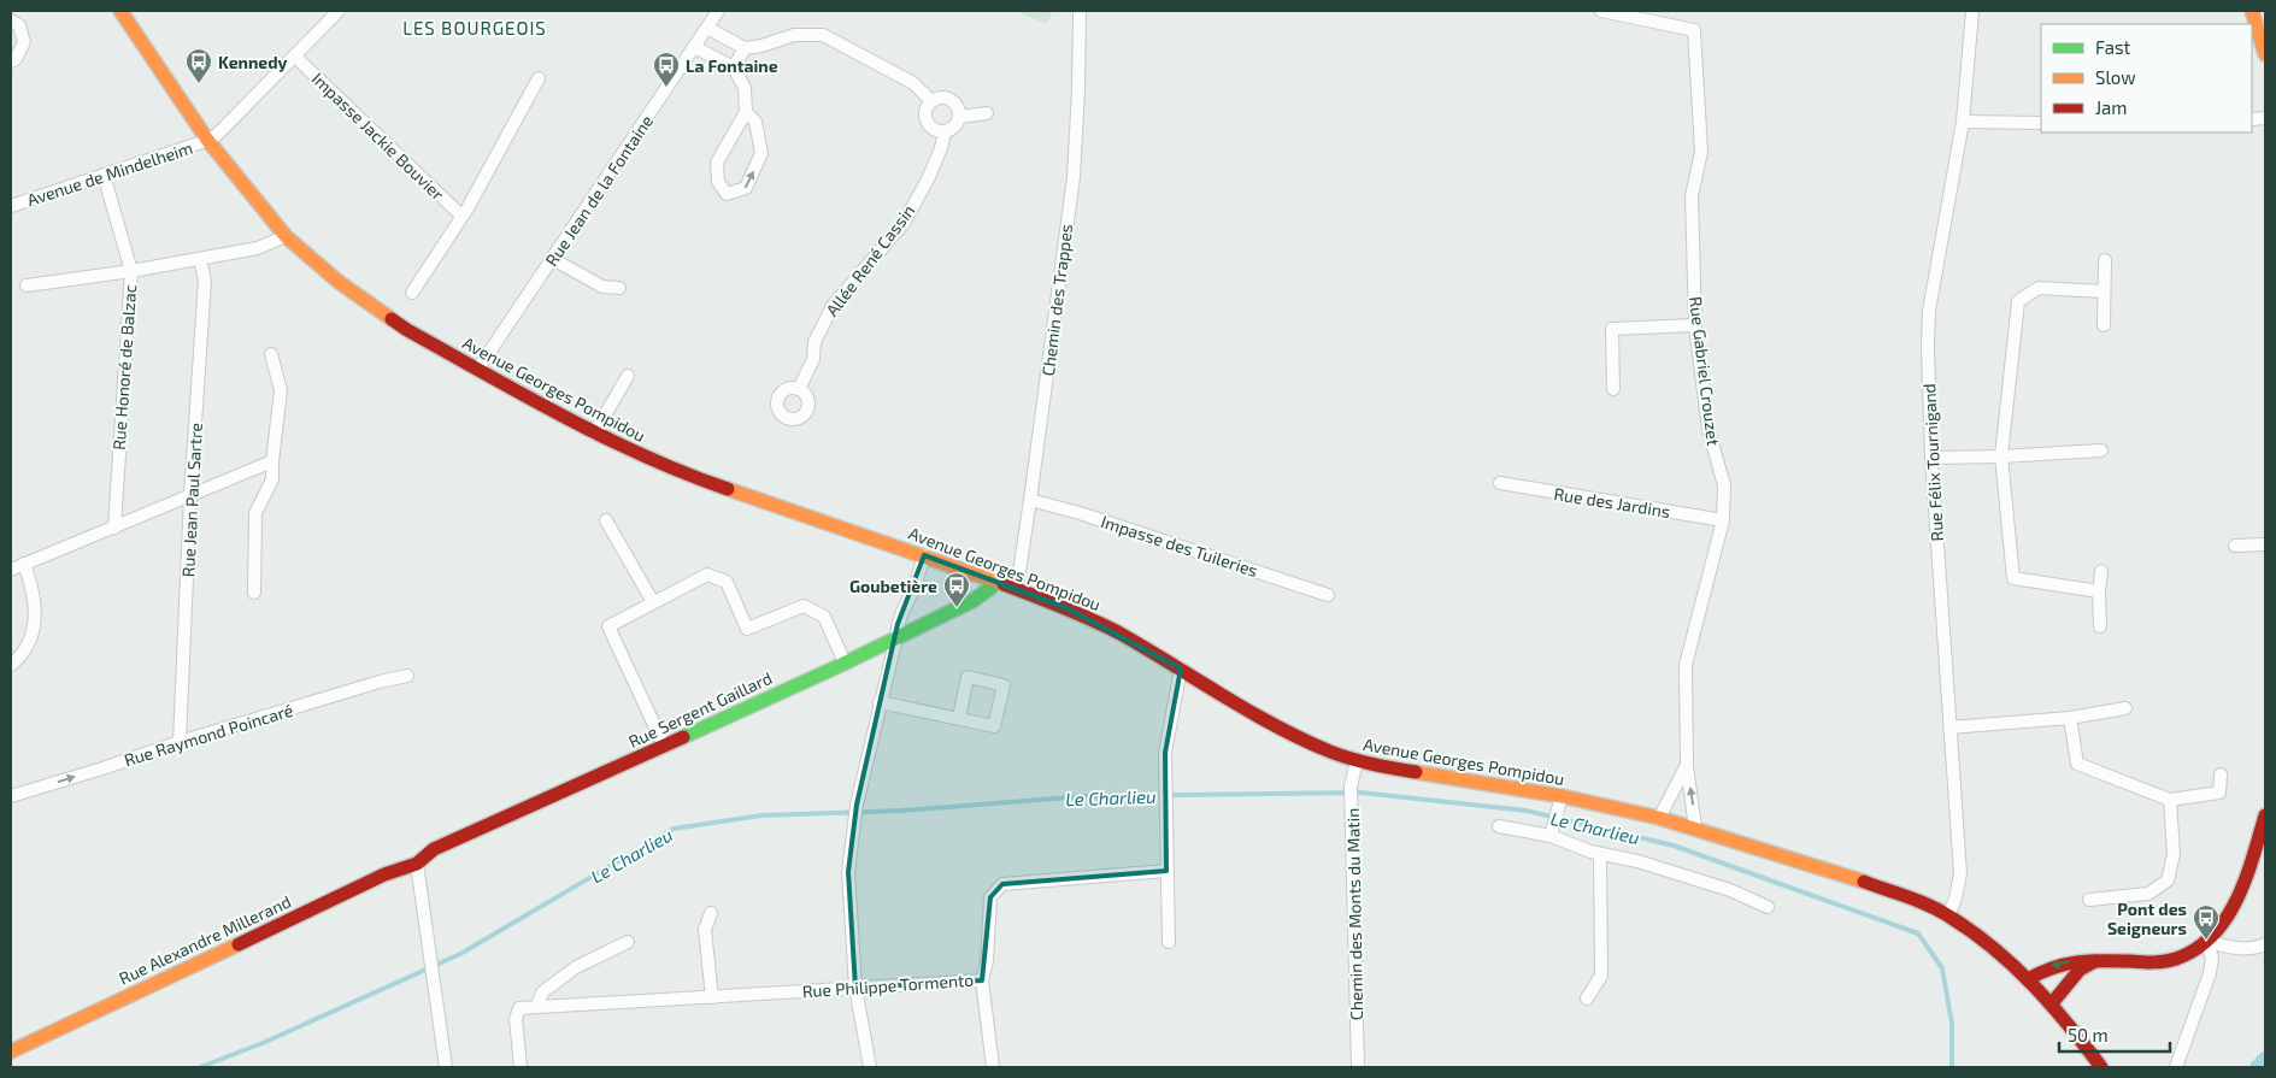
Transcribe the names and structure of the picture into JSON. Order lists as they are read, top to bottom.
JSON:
{
  "streets": {
    "main road": ["Avenue Georges Pompidou", "Rue Sergent Gaillard", "Rue Alexandre Millerand"],
    "street": [
      "Impasse Jackie Bouvier",
      "Avenue de Mindelheim",
      "Rue Jean de la Fontaine",
      "Allée René Cassin",
      "Chemin des Trappes",
      "Rue Honoré de Balzac",
      "Rue Gabriel Crouzet",
      "Rue Félix Tournigand",
      "Rue Jean Paul Sartre",
      "Rue des Jardins",
      "Impasse des Tuileries",
      "Rue Raymond Poincaré",
      "Chemin des Monts du Matin",
      "Rue Philippe Tormento"
    ]
  },
  "crossings": [
    ["Impasse Jackie Bouvier", "Avenue de Mindelheim"],
    ["Avenue de Mindelheim", "Rue Honoré de Balzac"],
    ["Avenue de Mindelheim", "Avenue Georges Pompidou"],
    ["Rue Jean de la Fontaine", "Avenue Georges Pompidou"],
    ["Chemin des Trappes", "Avenue Georges Pompidou"],
    ["Chemin des Trappes", "Impasse des Tuileries"],
    ["Rue Gabriel Crouzet", "Avenue Georges Pompidou"],
    ["Rue Gabriel Crouzet", "Rue des Jardins"],
    ["Avenue Georges Pompidou", "Rue Félix Tournigand"],
    ["Avenue Georges Pompidou", "Rue Sergent Gaillard"],
    ["Avenue Georges Pompidou", "Chemin des Monts du Matin"],
    ["Rue Jean Paul Sartre", "Rue Raymond Poincaré"],
    ["Rue Sergent Gaillard", "Rue Alexandre Millerand"]
  ],
  "one_way": ["Rue Raymond Poincaré"],
  "districts": ["LES BOURGEOIS"],
  "water": ["Le Charlieu"],
  "places": {
    "bus stop": [
      "Kennedy",
      "La Fontaine",
      "Goubetière",
      "Pont des Seigneurs"
    ]
  },
  "legend": ["Fast", "Slow", "Jam"],
  "scale_bar": "50 m"
}
